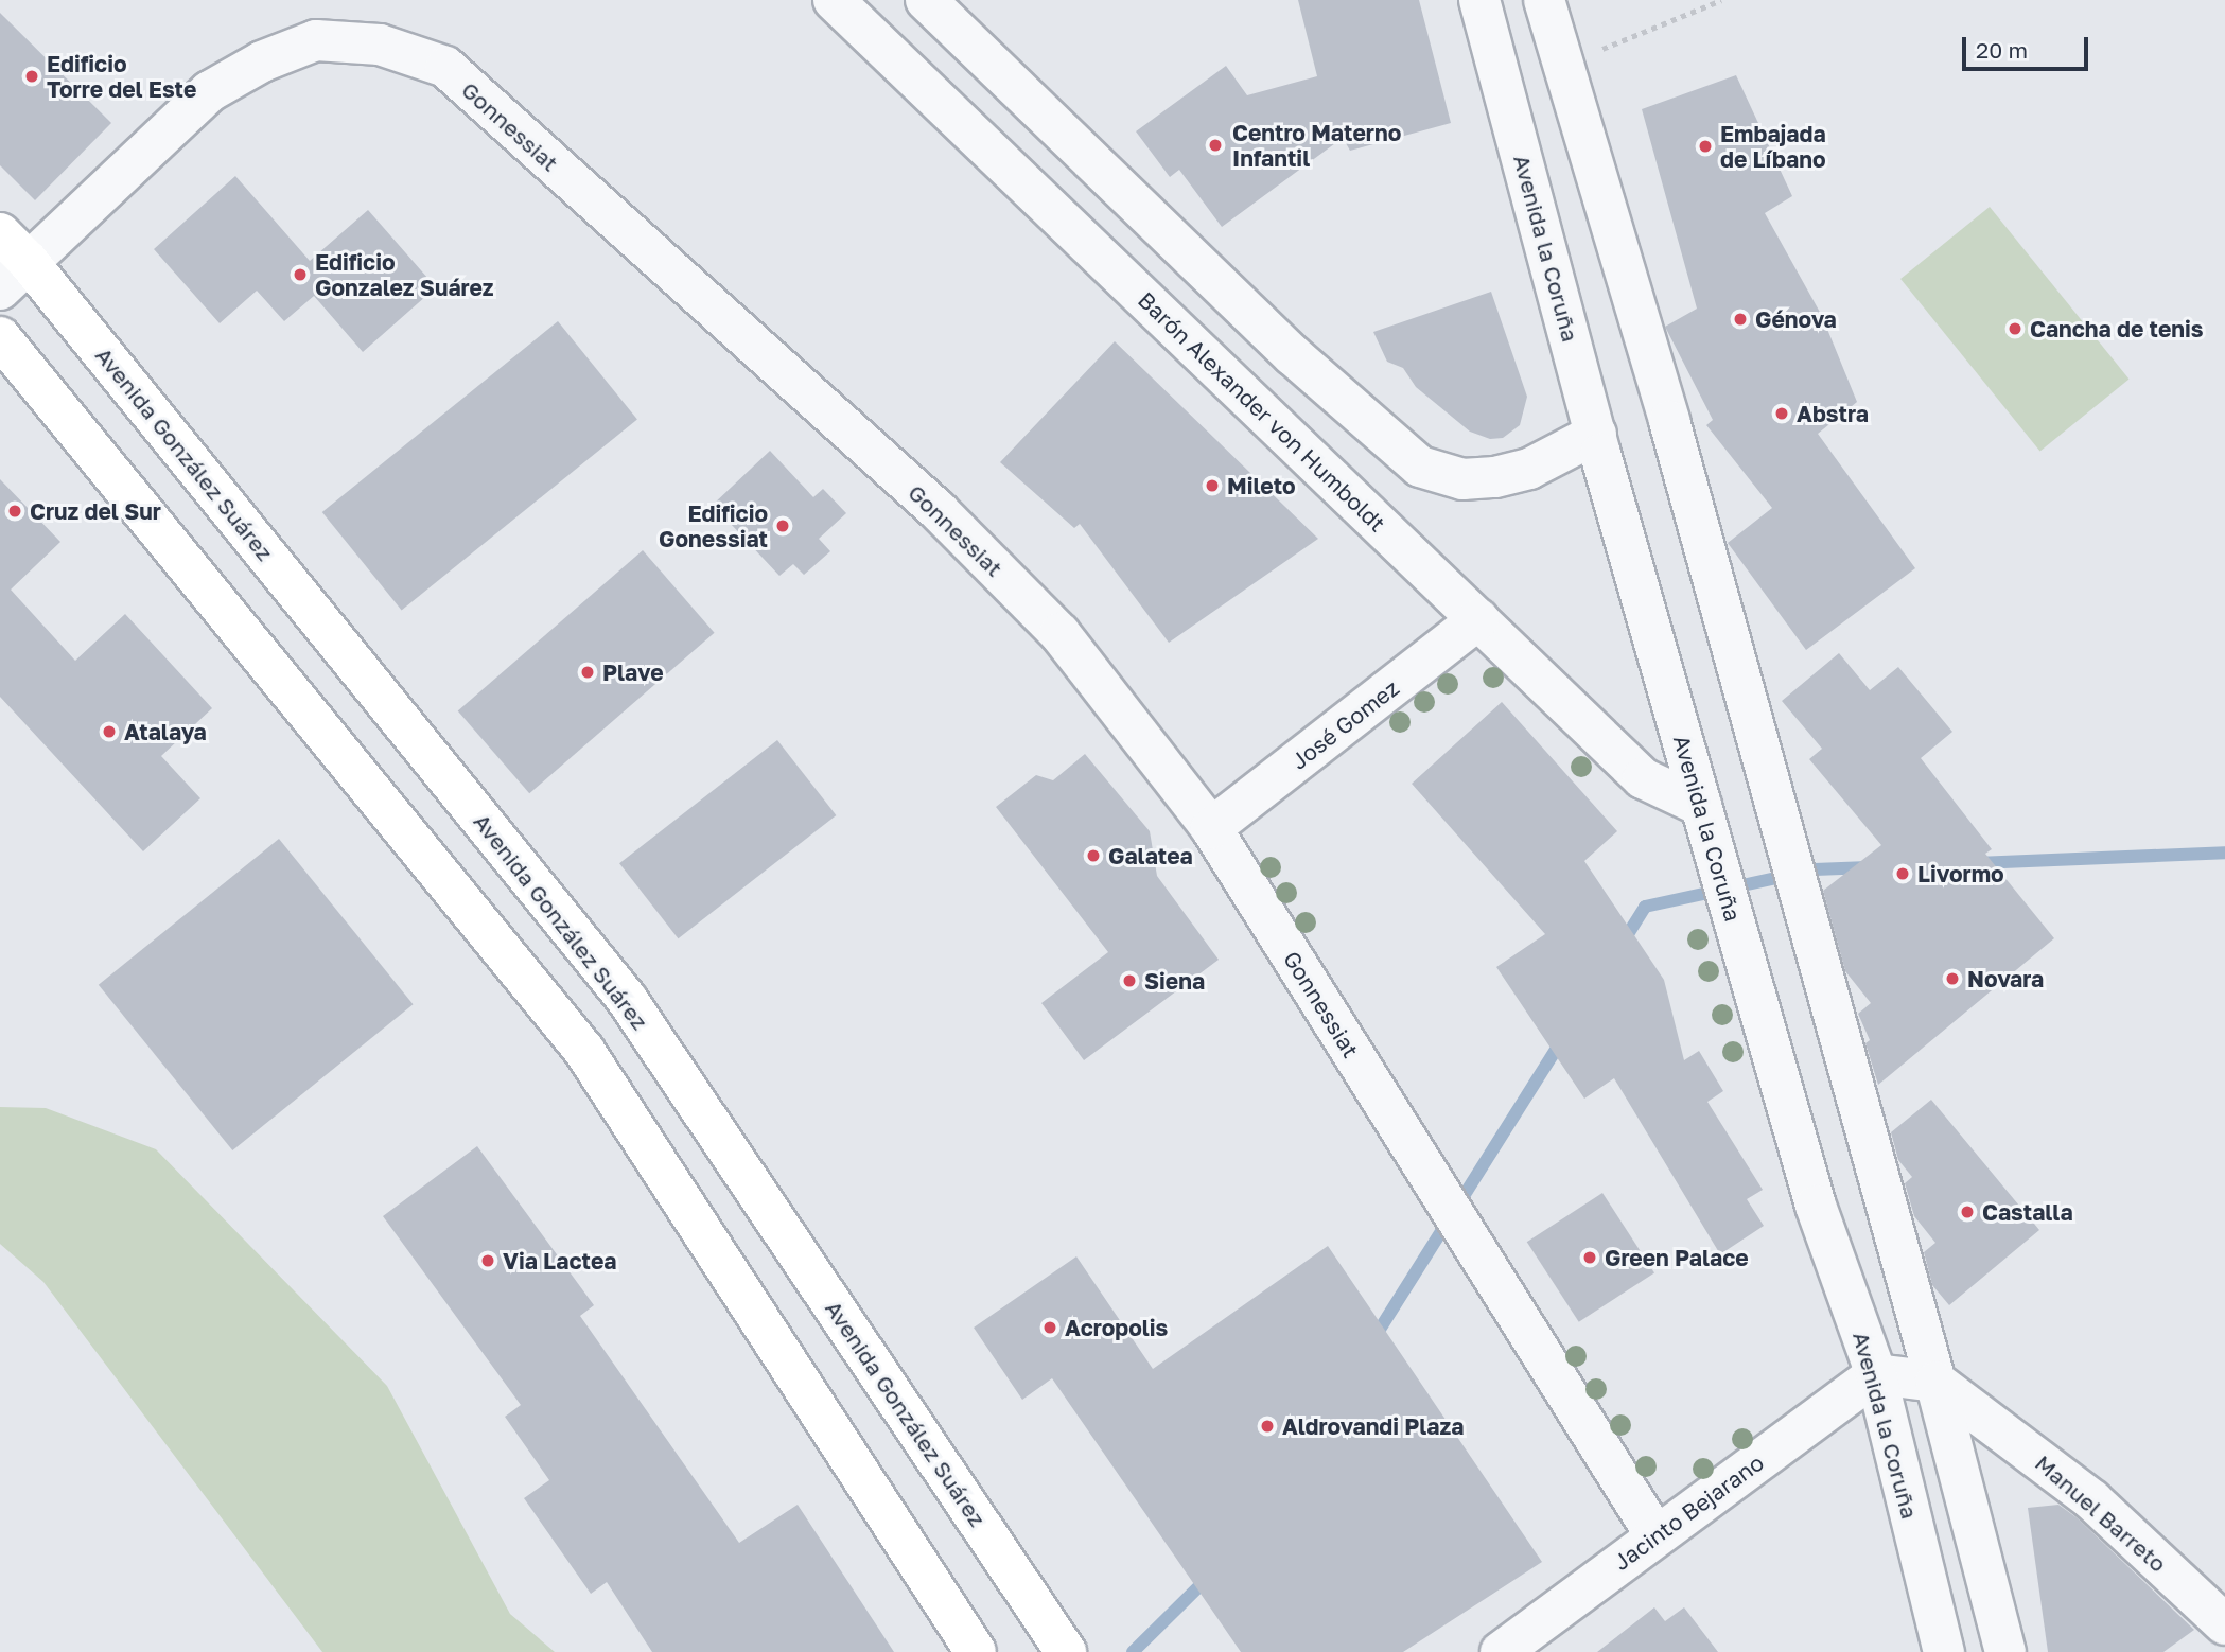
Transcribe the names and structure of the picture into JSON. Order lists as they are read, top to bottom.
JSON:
{
  "streets": {
    "main road": ["Avenida González Suárez"],
    "street": [
      "Gonnessiat",
      "Avenida la Coruña",
      "Barón Alexander von Humboldt",
      "José Gomez",
      "Jacinto Bejarano",
      "Manuel Barreto"
    ]
  },
  "crossings": [
    ["Gonnessiat", "Avenida González Suárez"],
    ["Gonnessiat", "José Gomez"],
    ["Gonnessiat", "Jacinto Bejarano"],
    ["Avenida la Coruña", "Barón Alexander von Humboldt"],
    ["Avenida la Coruña", "Jacinto Bejarano"],
    ["Barón Alexander von Humboldt", "José Gomez"]
  ],
  "places": [
    "Edificio Torre del Este",
    "Centro Materno Infantil",
    "Embajada de Líbano",
    "Edificio Gonzalez Suárez",
    "Génova",
    "Cancha de tenis",
    "Abstra",
    "Mileto",
    "Cruz del Sur",
    "Edificio Gonessiat",
    "Plave",
    "Atalaya",
    "Galatea",
    "Livormo",
    "Novara",
    "Siena",
    "Castalla",
    "Green Palace",
    "Via Lactea",
    "Acropolis",
    "Aldrovandi Plaza"
  ],
  "scale_bar": "20 m"
}
